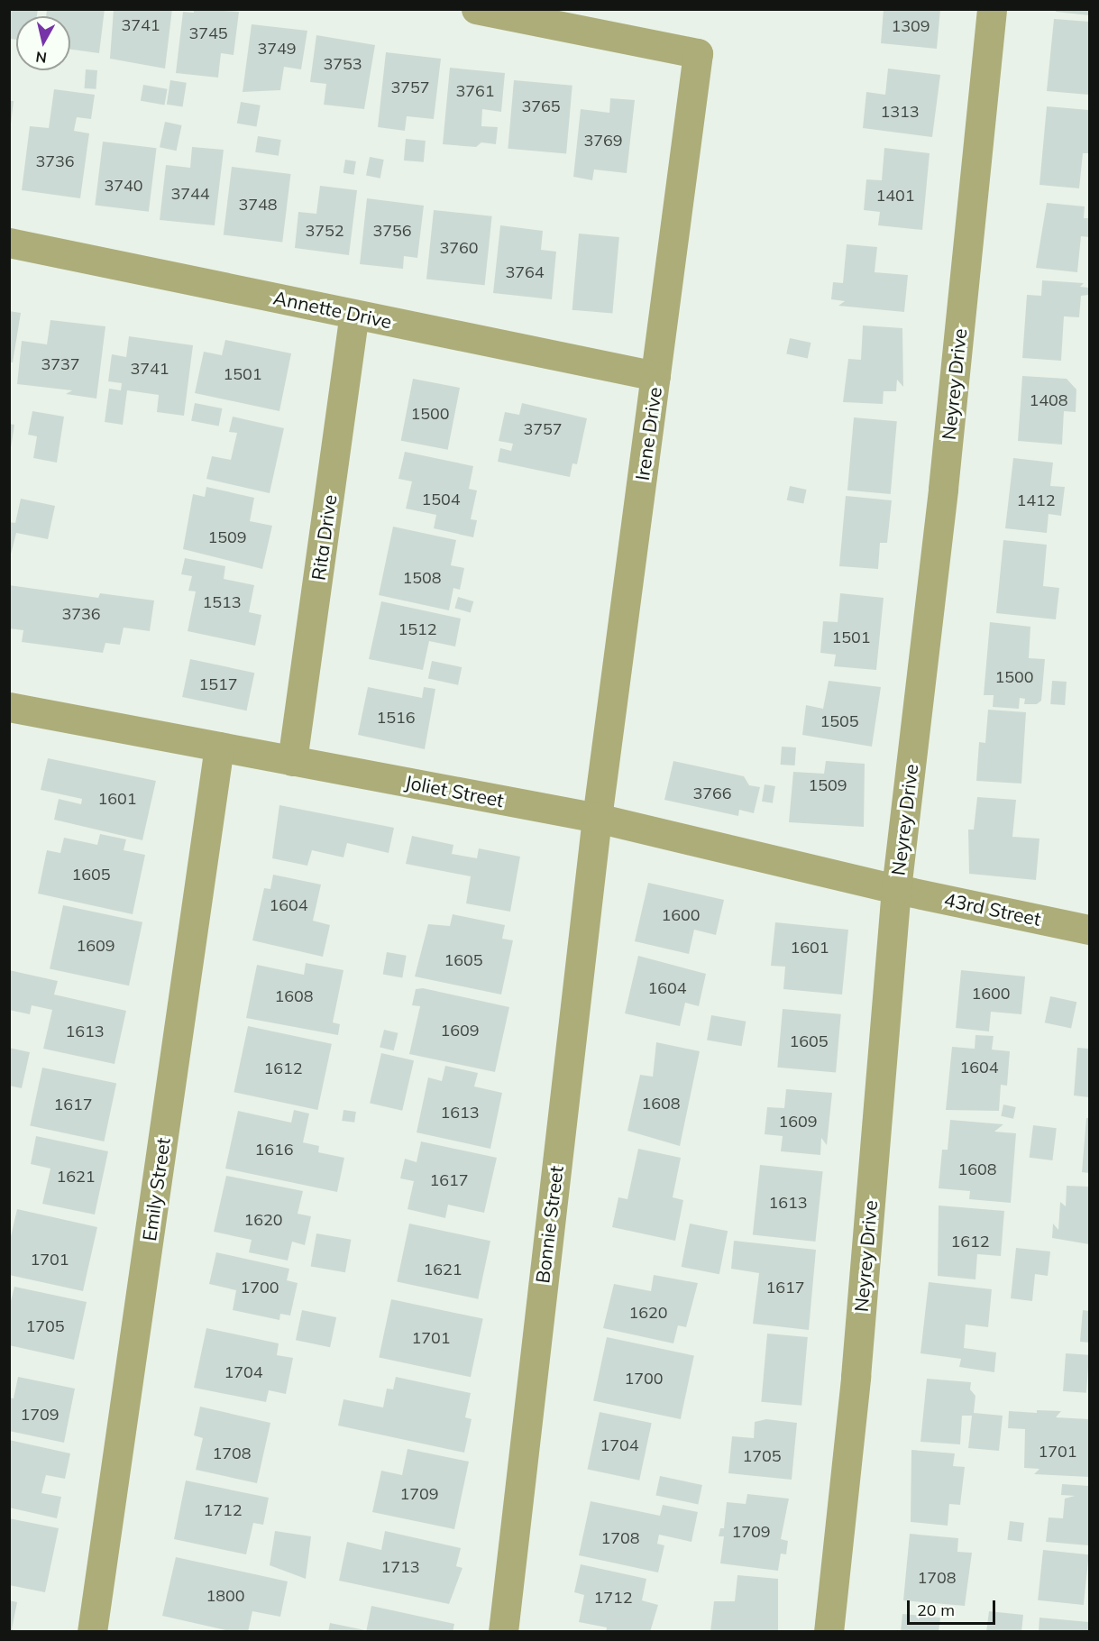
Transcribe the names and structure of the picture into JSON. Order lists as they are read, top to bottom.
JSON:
{
  "streets": {
    "street": [
      "Annette Drive",
      "Neyrey Drive",
      "Irene Drive",
      "Rita Drive",
      "Joliet Street",
      "43rd Street",
      "Emily Street",
      "Bonnie Street"
    ]
  },
  "crossings": [
    ["Annette Drive", "Irene Drive"],
    ["Annette Drive", "Rita Drive"],
    ["Neyrey Drive", "Joliet Street"],
    ["Neyrey Drive", "43rd Street"],
    ["Irene Drive", "Joliet Street"],
    ["Irene Drive", "Bonnie Street"],
    ["Rita Drive", "Joliet Street"],
    ["Joliet Street", "43rd Street"],
    ["Joliet Street", "Emily Street"],
    ["Joliet Street", "Bonnie Street"]
  ],
  "house_numbers": [
    "3741",
    "1309",
    "3745",
    "3749",
    "3753",
    "3757",
    "3761",
    "3765",
    "1313",
    "3769",
    "3736",
    "3740",
    "3744",
    "1401",
    "3748",
    "3752",
    "3756",
    "3760",
    "3764",
    "3737",
    "3741",
    "1501",
    "1408",
    "1500",
    "3757",
    "1504",
    "1412",
    "1509",
    "1508",
    "1513",
    "3736",
    "1512",
    "1501",
    "1500",
    "1517",
    "1516",
    "1505",
    "1509",
    "3766",
    "1601",
    "1605",
    "1604",
    "1600",
    "1609",
    "1601",
    "1605",
    "1604",
    "1600",
    "1608",
    "1609",
    "1613",
    "1605",
    "1604",
    "1612",
    "1608",
    "1617",
    "1613",
    "1609",
    "1616",
    "1608",
    "1621",
    "1617",
    "1613",
    "1620",
    "1612",
    "1701",
    "1621",
    "1700",
    "1617",
    "1620",
    "1705",
    "1701",
    "1704",
    "1700",
    "1709",
    "1704",
    "1701",
    "1708",
    "1705",
    "1709",
    "1712",
    "1709",
    "1708",
    "1713",
    "1708",
    "1800",
    "1712"
  ],
  "scale_bar": "20 m",
  "north": "bottom"
}
